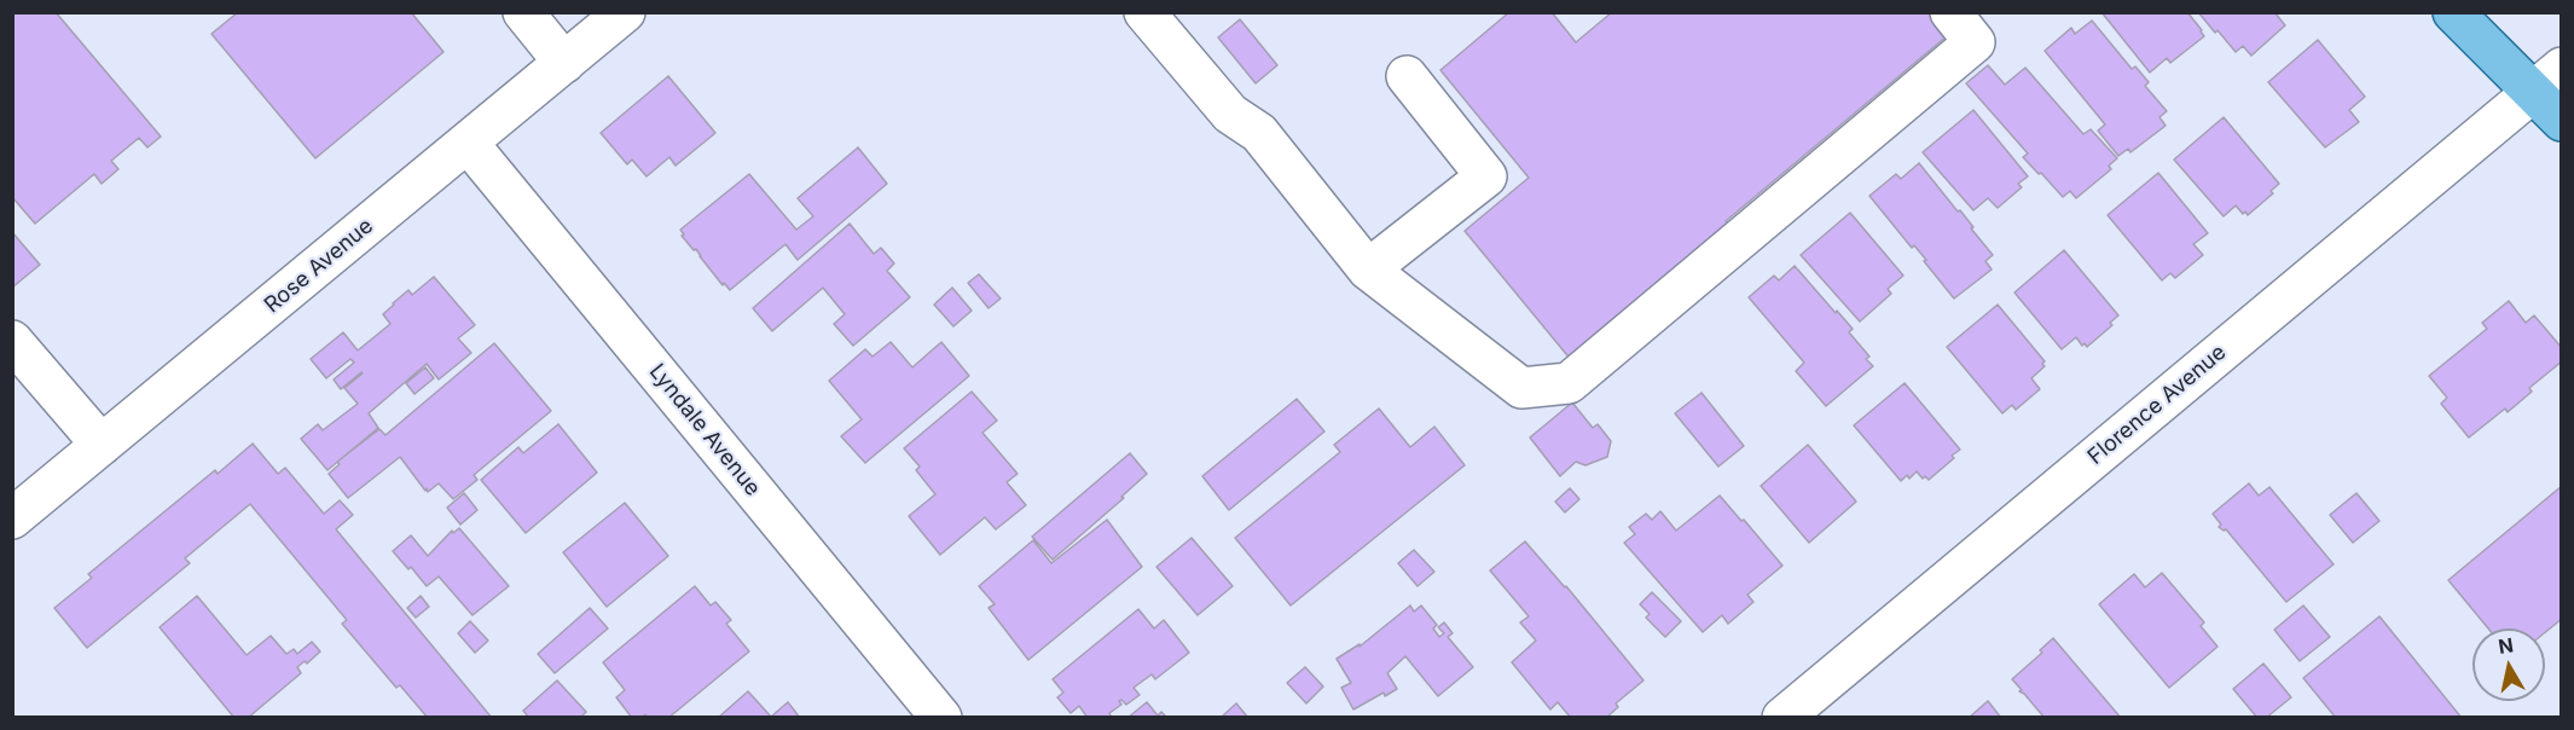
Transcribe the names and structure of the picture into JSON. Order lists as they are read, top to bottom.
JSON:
{
  "streets": {
    "street": ["Rose Avenue", "Florence Avenue", "Lyndale Avenue"]
  },
  "crossings": [
    ["Rose Avenue", "Lyndale Avenue"]
  ],
  "north": "top"
}
